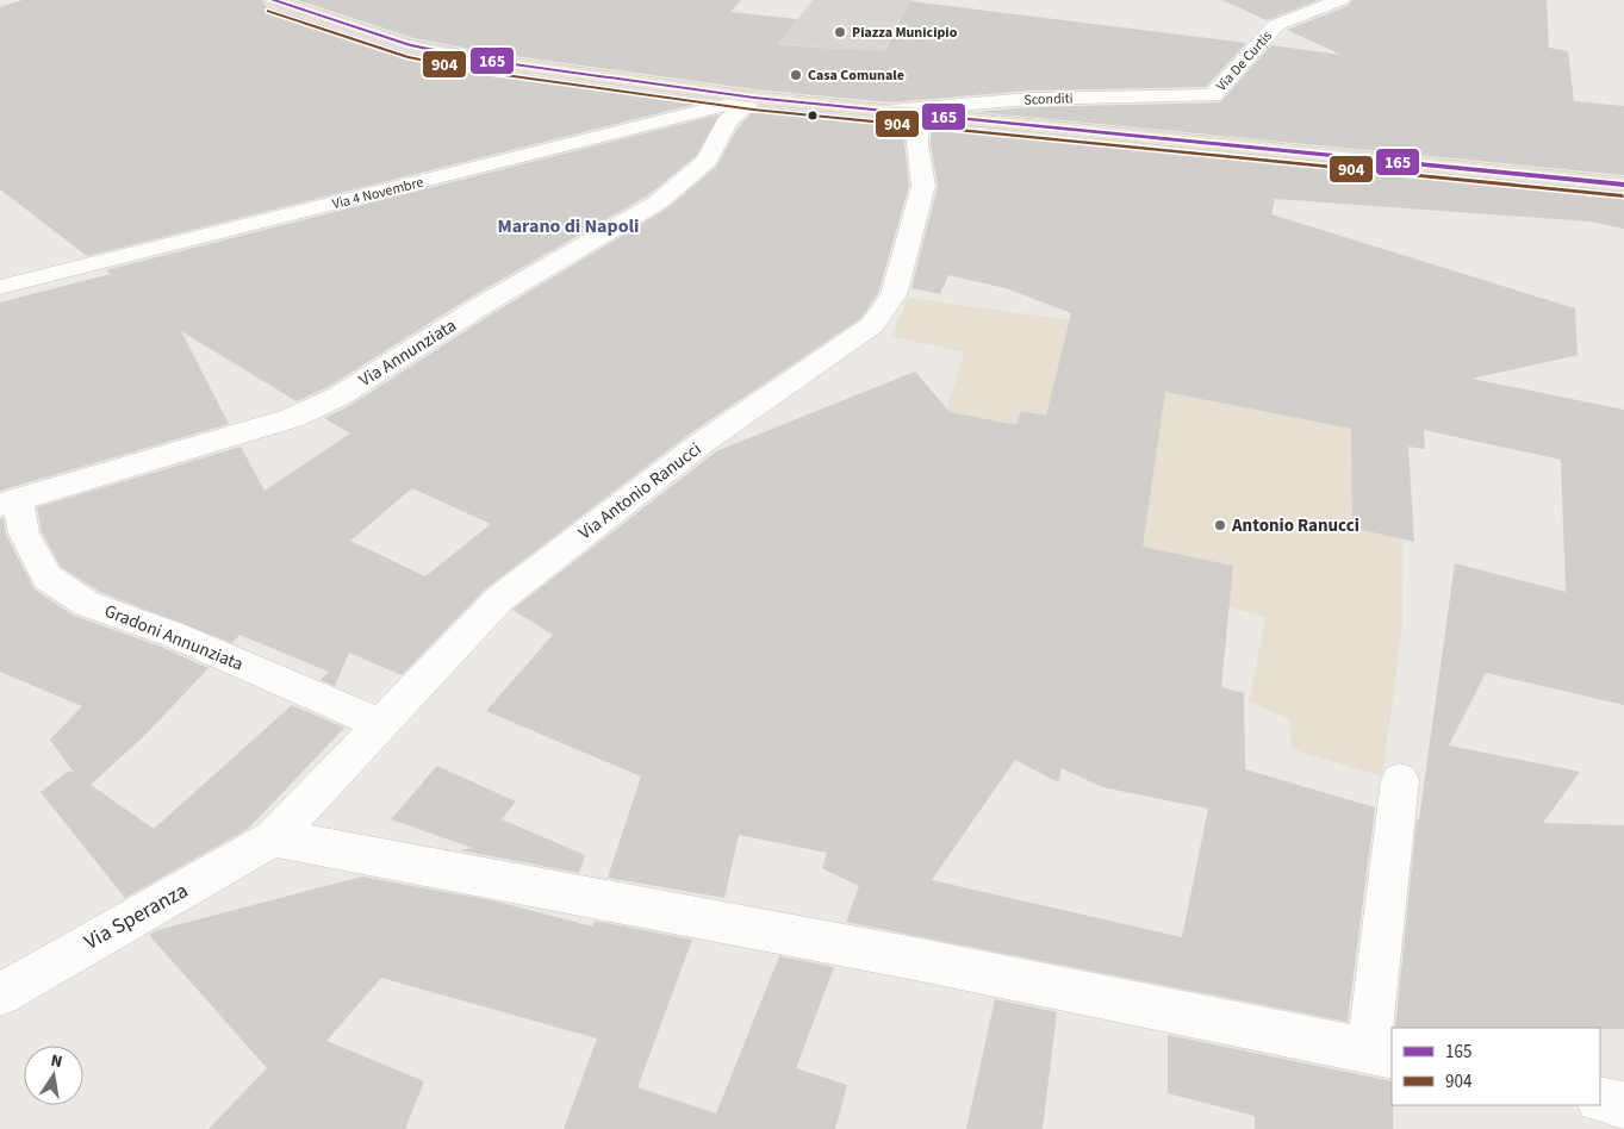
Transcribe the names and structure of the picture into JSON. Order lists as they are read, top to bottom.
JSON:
{
  "streets": {
    "street": [
      "Via De Curtis",
      "Sconditi",
      "Via 4 Novembre",
      "Via Annunziata",
      "Via Antonio Ranucci",
      "Gradoni Annunziata",
      "Via Speranza"
    ]
  },
  "crossings": [
    ["Via De Curtis", "Sconditi"],
    ["Via 4 Novembre", "Via Annunziata"],
    ["Via Annunziata", "Gradoni Annunziata"],
    ["Via Antonio Ranucci", "Gradoni Annunziata"],
    ["Via Antonio Ranucci", "Via Speranza"]
  ],
  "districts": ["Marano di Napoli"],
  "places": ["Piazza Municipio", "Casa Comunale", "Antonio Ranucci"],
  "lines": ["transit line 165", "transit line 904"],
  "legend": ["165", "904"],
  "north": "top"
}
